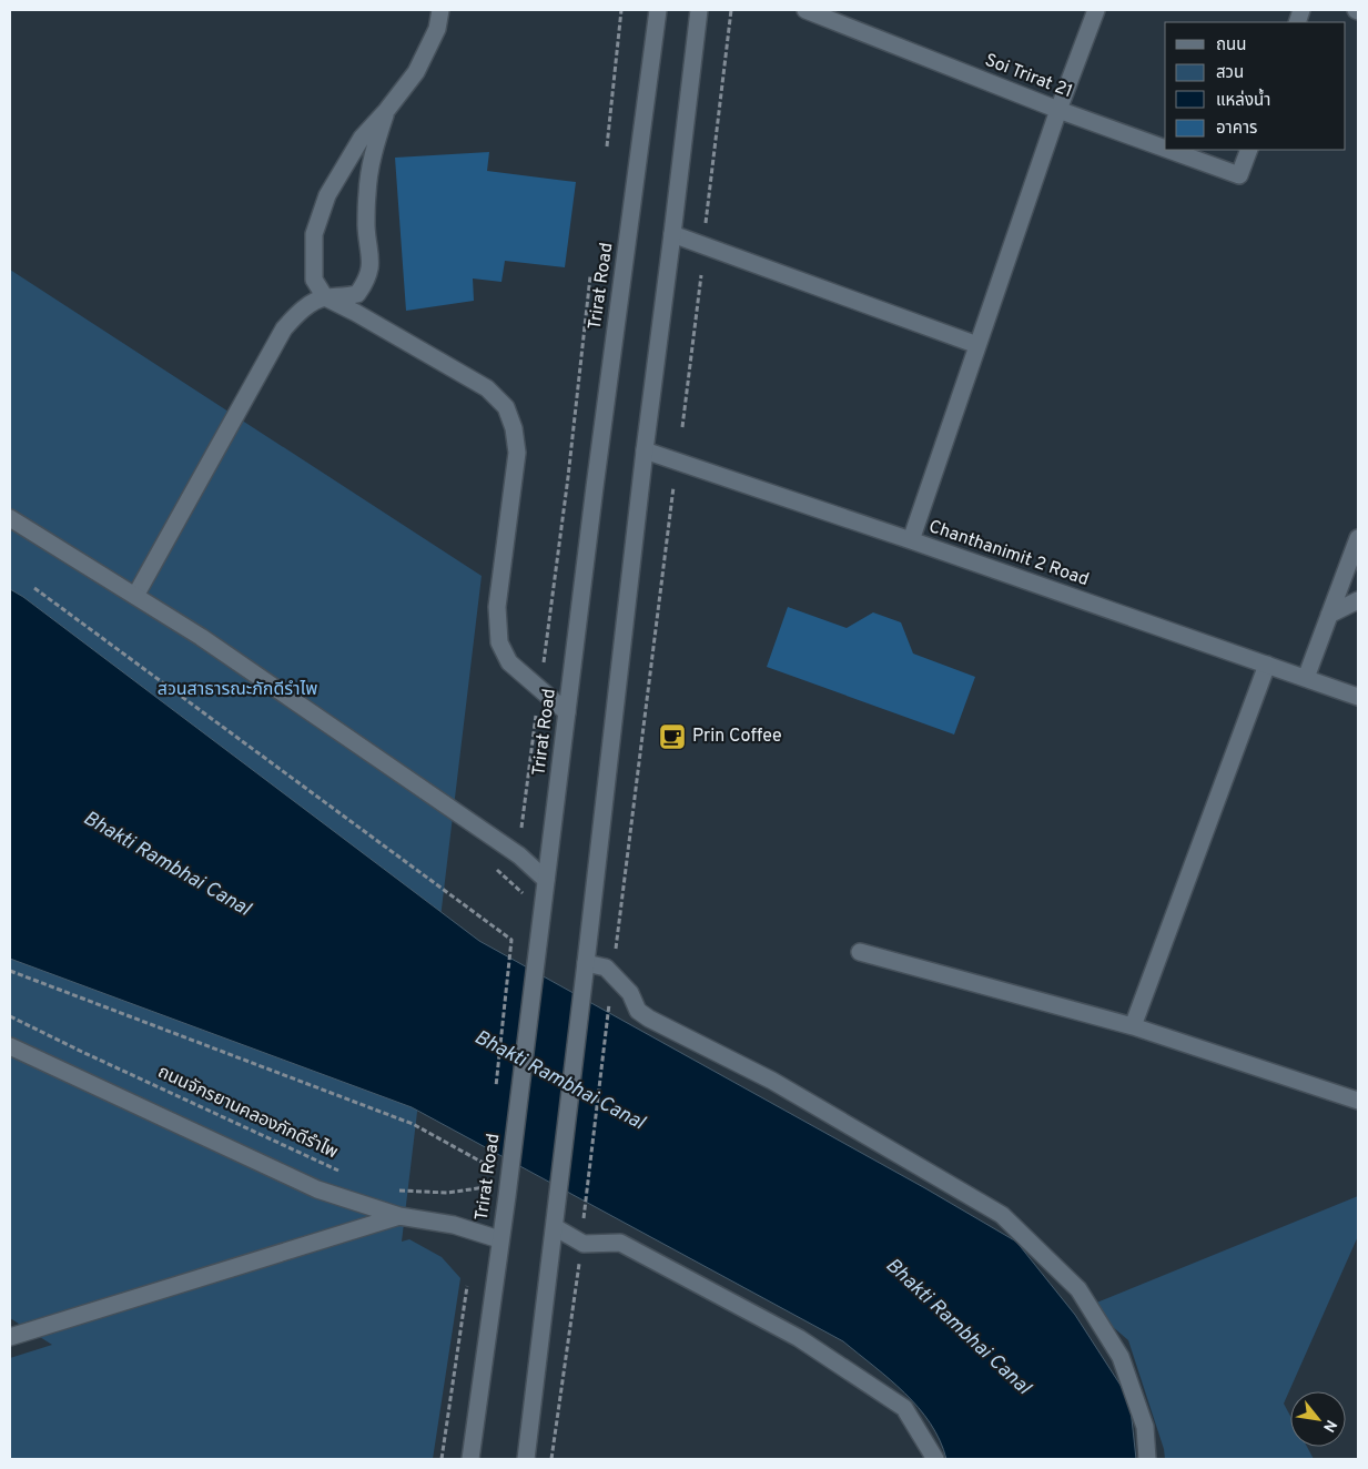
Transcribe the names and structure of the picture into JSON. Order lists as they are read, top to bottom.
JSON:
{
  "streets": {
    "street": ["Soi Trirat 21", "Trirat Road", "Chanthanimit 2 Road"],
    "path": ["ถนนจักรยานคลองภักดีรำไพ"]
  },
  "water": ["Bhakti Rambhai Canal"],
  "parks": ["สวนสาธารณะภักดีรำไพ"],
  "places": {
    "cafe": ["Prin Coffee"]
  },
  "legend": [
    "ถนน",
    "สวน",
    "แหล่งน้ำ",
    "อาคาร"
  ],
  "north": "bottom right"
}
